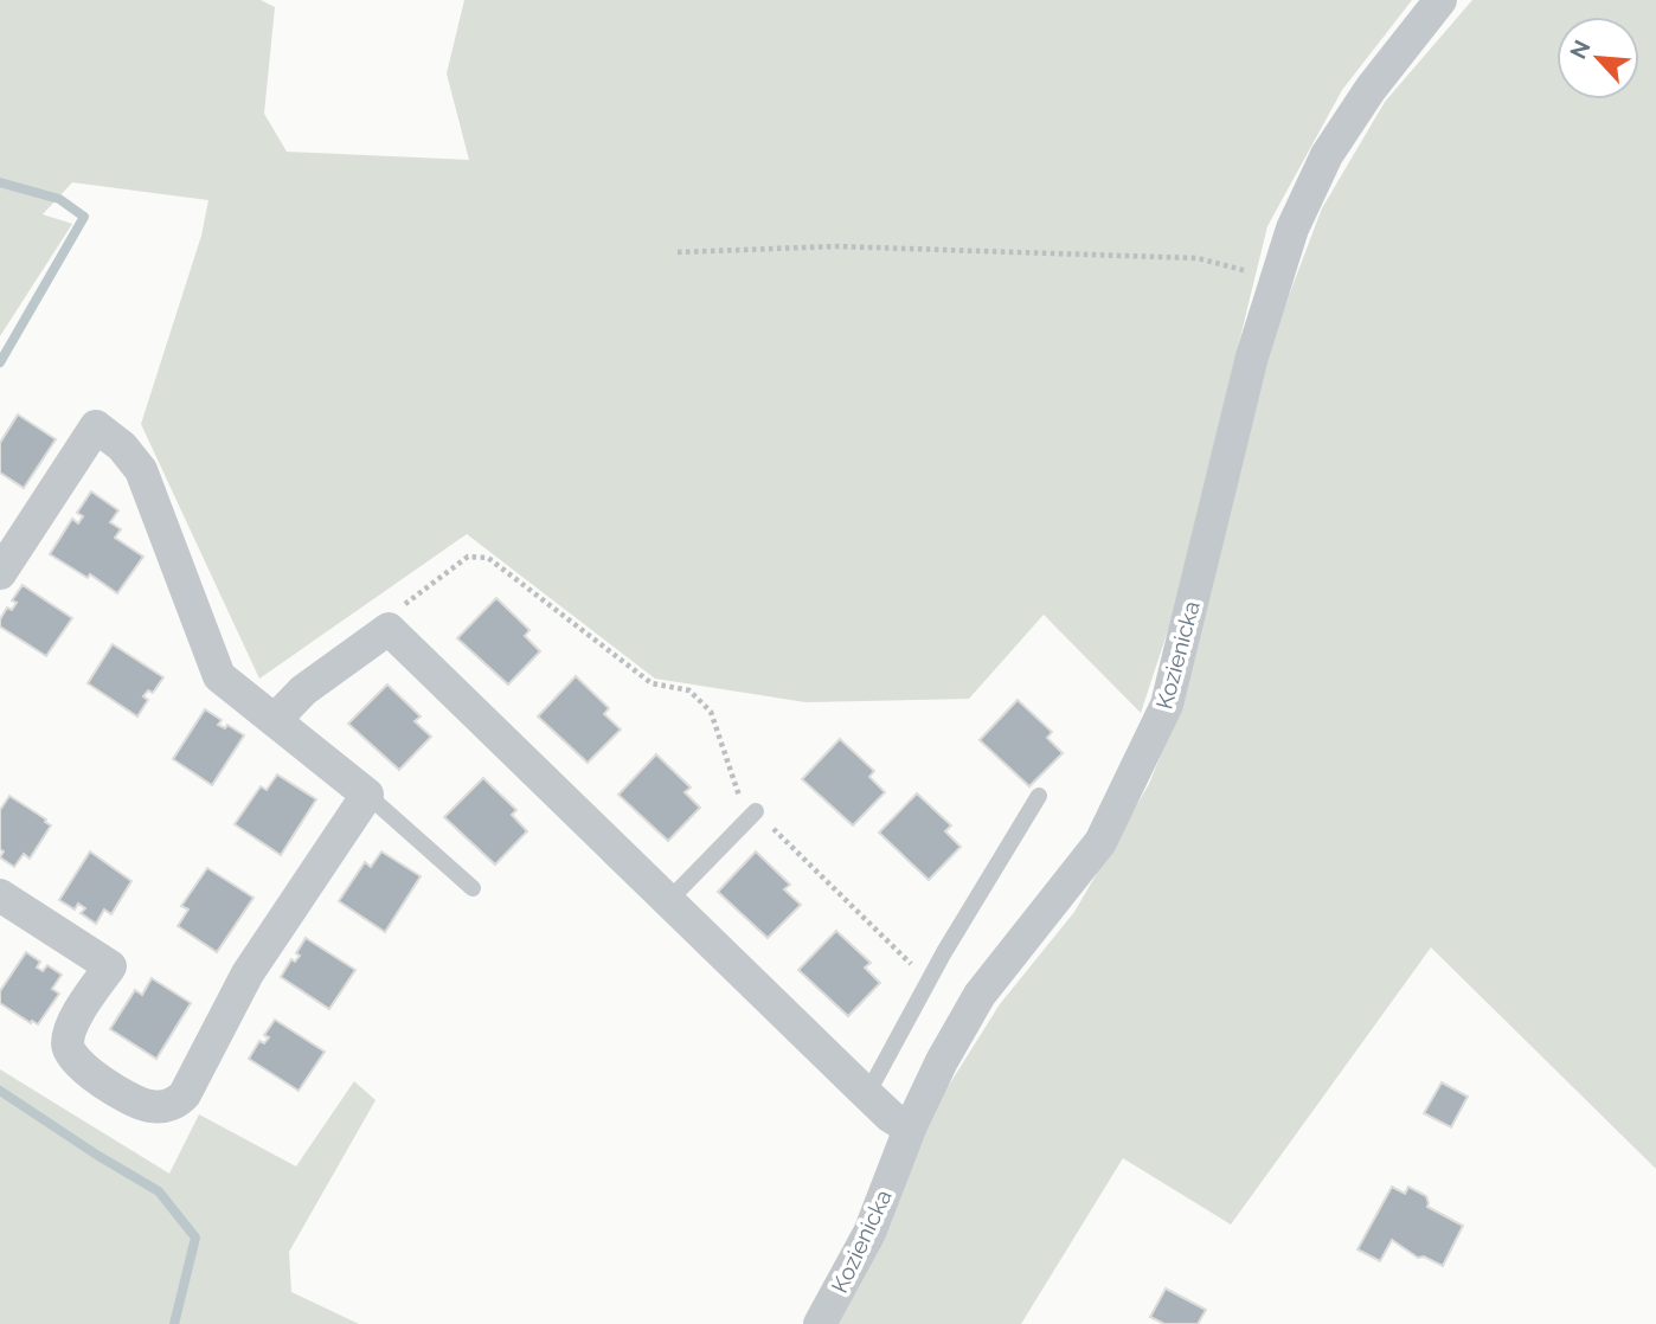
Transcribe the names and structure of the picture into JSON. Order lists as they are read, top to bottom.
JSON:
{
  "streets": {
    "street": ["Kozienicka"]
  },
  "north": "top left"
}
